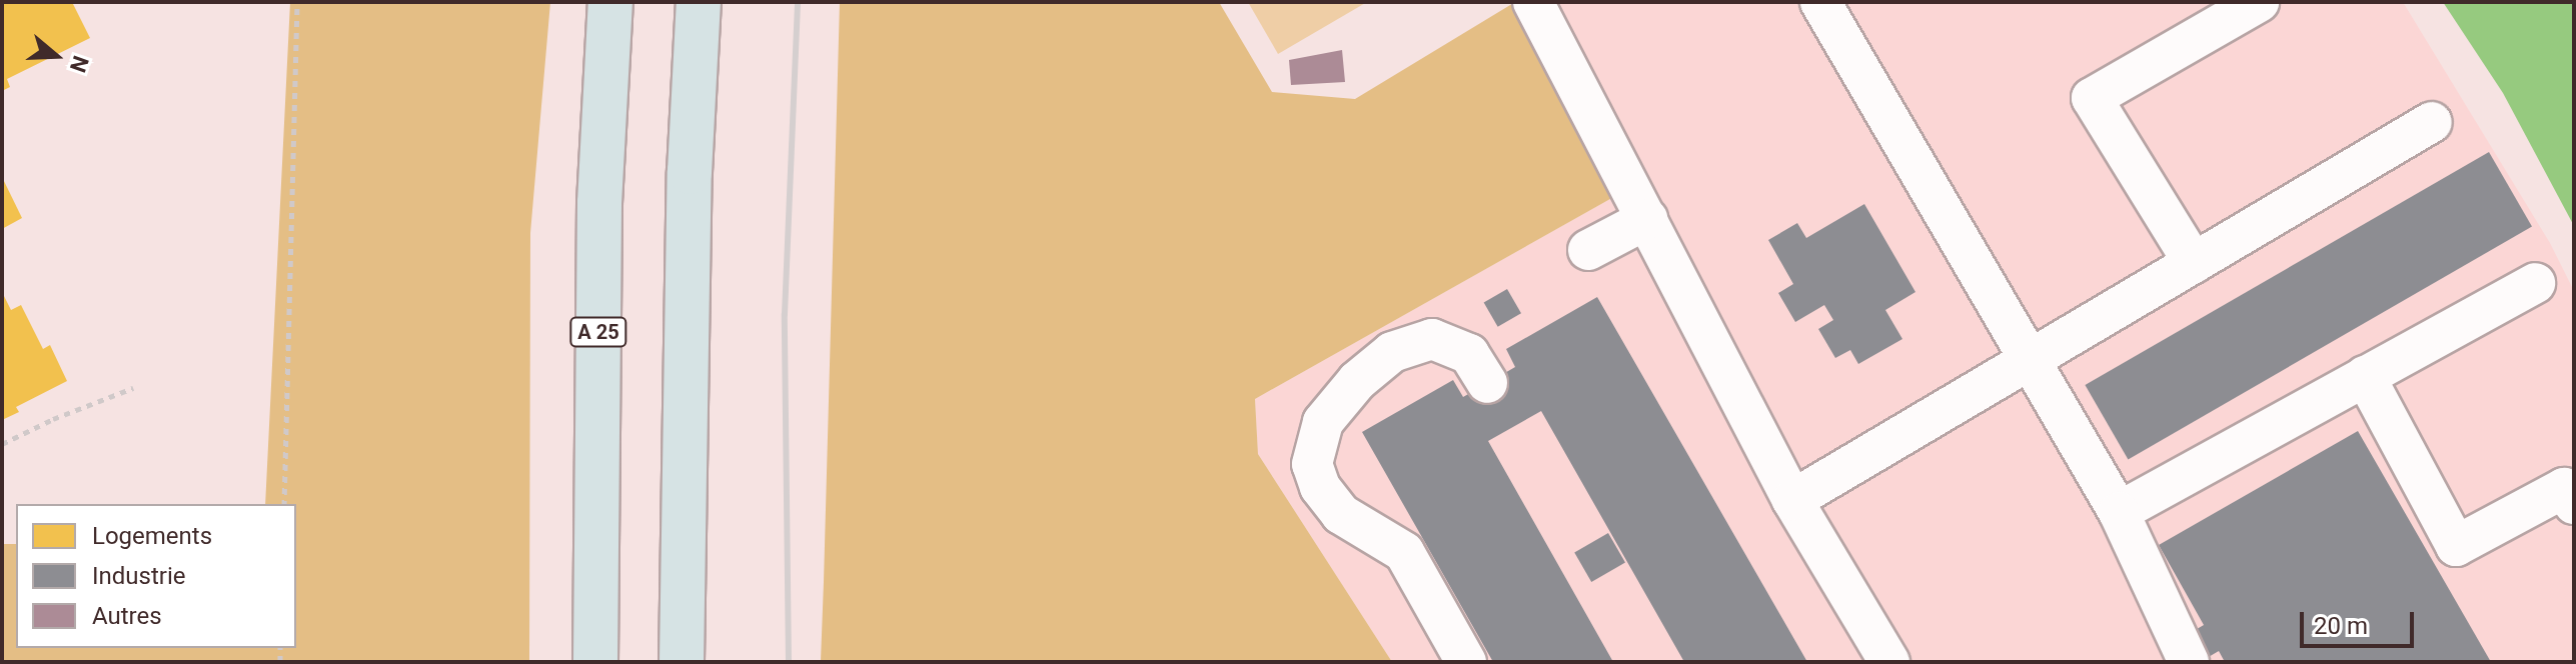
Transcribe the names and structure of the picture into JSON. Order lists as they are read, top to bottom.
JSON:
{
  "streets": {
    "highway": ["A 25"]
  },
  "legend": ["Logements", "Industrie", "Autres"],
  "scale_bar": "20 m",
  "north": "right"
}
